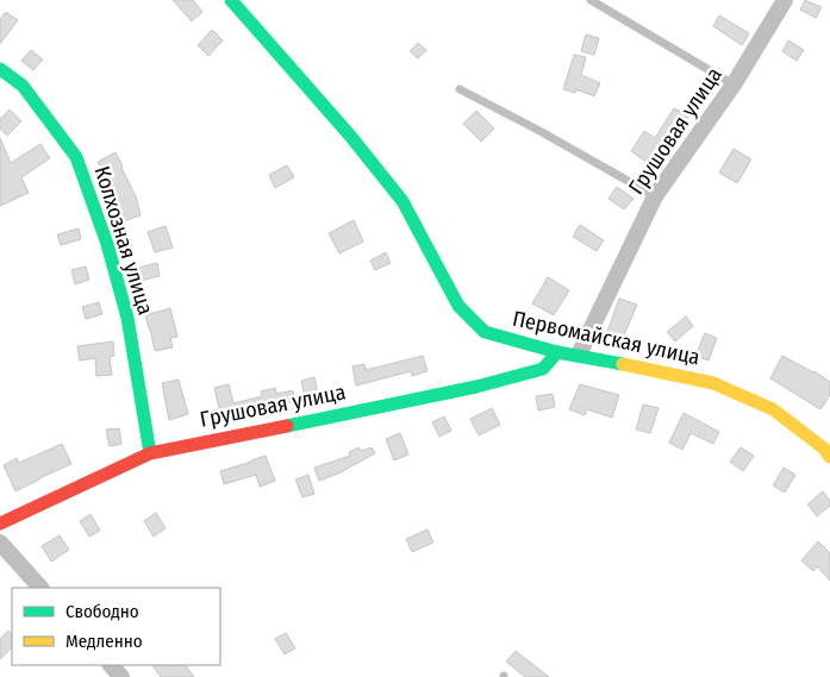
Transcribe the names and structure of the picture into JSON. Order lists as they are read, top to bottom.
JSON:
{
  "streets": {
    "street": ["Грушовая улица", "Колхозная улица", "Первомайская улица"]
  },
  "crossings": [
    ["Грушовая улица", "Колхозная улица"],
    ["Грушовая улица", "Первомайская улица"]
  ],
  "legend": ["Свободно", "Медленно"]
}
